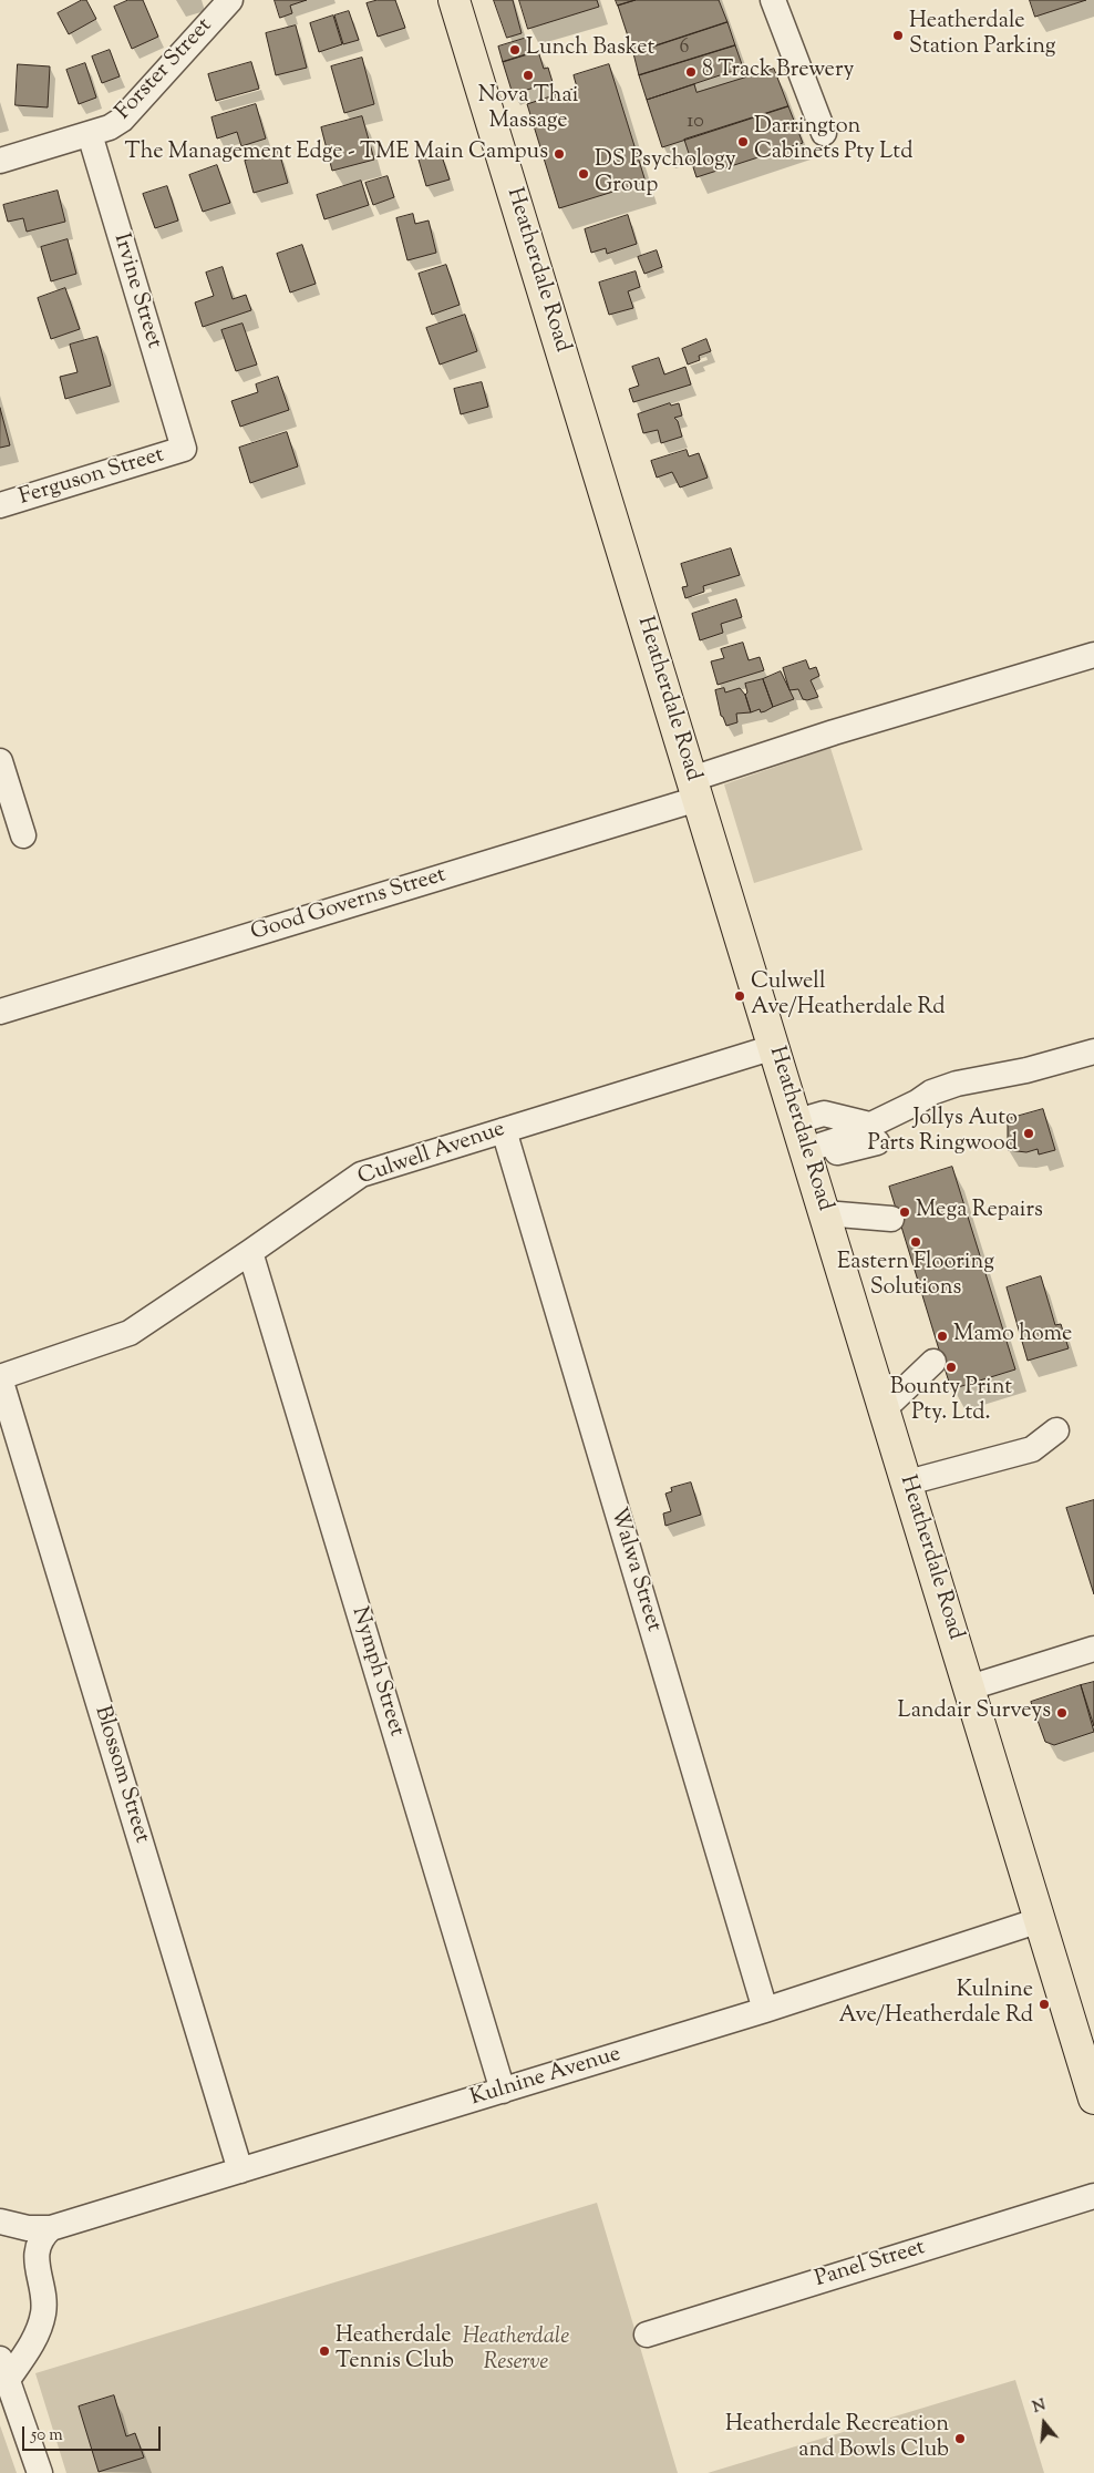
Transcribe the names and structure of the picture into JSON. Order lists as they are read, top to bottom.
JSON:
{
  "streets": {
    "main road": ["Heatherdale Road"],
    "street": [
      "Forster Street",
      "Irvine Street",
      "Ferguson Street",
      "Good Governs Street",
      "Culwell Avenue",
      "Walwa Street",
      "Nymph Street",
      "Blossom Street",
      "Kulnine Avenue",
      "Panel Street"
    ]
  },
  "crossings": [
    ["Forster Street", "Irvine Street"],
    ["Heatherdale Road", "Good Governs Street"],
    ["Heatherdale Road", "Culwell Avenue"],
    ["Heatherdale Road", "Kulnine Avenue"],
    ["Irvine Street", "Ferguson Street"],
    ["Culwell Avenue", "Walwa Street"],
    ["Culwell Avenue", "Nymph Street"],
    ["Culwell Avenue", "Blossom Street"],
    ["Walwa Street", "Kulnine Avenue"],
    ["Nymph Street", "Kulnine Avenue"],
    ["Blossom Street", "Kulnine Avenue"]
  ],
  "parks": ["Heatherdale Reserve"],
  "places": [
    "Heatherdale Station Parking",
    "Lunch Basket",
    "8 Track Brewery",
    "Nova Thai Massage",
    "Darrington Cabinets Pty Ltd",
    "The Management Edge - TME Main Campus",
    "DS Psychology Group",
    "Culwell Ave/Heatherdale Rd",
    "Jollys Auto Parts Ringwood",
    "Mega Repairs",
    "Eastern Flooring Solutions",
    "Mamo home",
    "Bounty Print Pty. Ltd.",
    "Landair Surveys",
    "Kulnine Ave/Heatherdale Rd",
    "Heatherdale Tennis Club",
    "Heatherdale Recreation and Bowls Club"
  ],
  "house_numbers": ["6", "10"],
  "scale_bar": "50 m",
  "north": "top"
}
